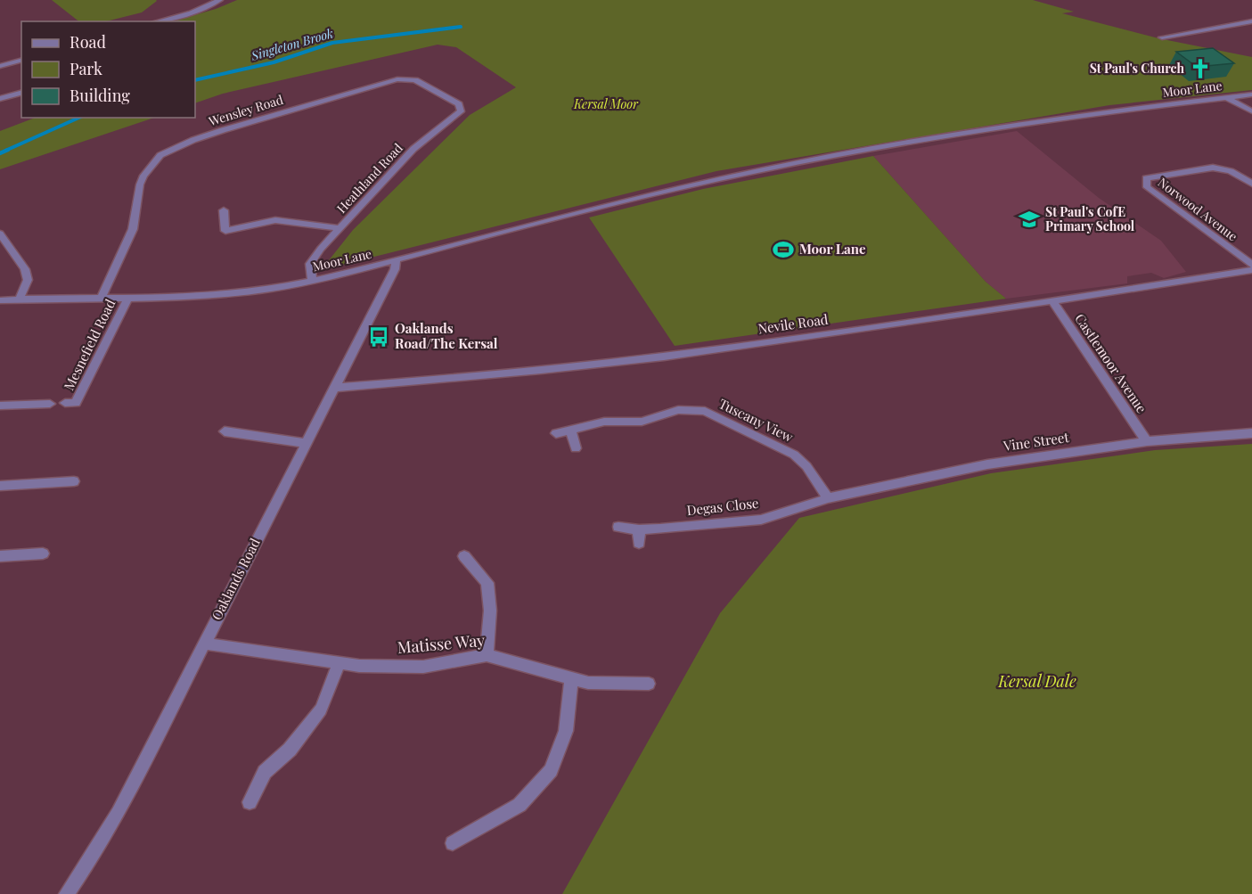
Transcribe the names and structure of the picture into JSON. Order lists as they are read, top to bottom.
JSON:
{
  "streets": {
    "street": [
      "Moor Lane",
      "Wensley Road",
      "Heathland Road",
      "Norwood Avenue",
      "Nevile Road",
      "Mesnefield Road",
      "Castlemoor Avenue",
      "Tuscany View",
      "Vine Street",
      "Degas Close",
      "Oaklands Road",
      "Matisse Way"
    ]
  },
  "crossings": [
    ["Moor Lane", "Wensley Road"],
    ["Moor Lane", "Heathland Road"],
    ["Moor Lane", "Mesnefield Road"],
    ["Moor Lane", "Oaklands Road"],
    ["Wensley Road", "Heathland Road"],
    ["Nevile Road", "Castlemoor Avenue"],
    ["Nevile Road", "Oaklands Road"],
    ["Castlemoor Avenue", "Vine Street"],
    ["Tuscany View", "Vine Street"],
    ["Tuscany View", "Degas Close"],
    ["Vine Street", "Degas Close"],
    ["Oaklands Road", "Matisse Way"]
  ],
  "water": ["Singleton Brook"],
  "parks": ["Kersal Moor", "Kersal Dale"],
  "places": {
    "church": ["St Paul's Church"],
    "school or university": ["St Paul's CofE Primary School"],
    "sports": ["Moor Lane"],
    "bus stop": ["Oaklands Road/The Kersal"]
  },
  "legend": ["Road", "Park", "Building"]
}
